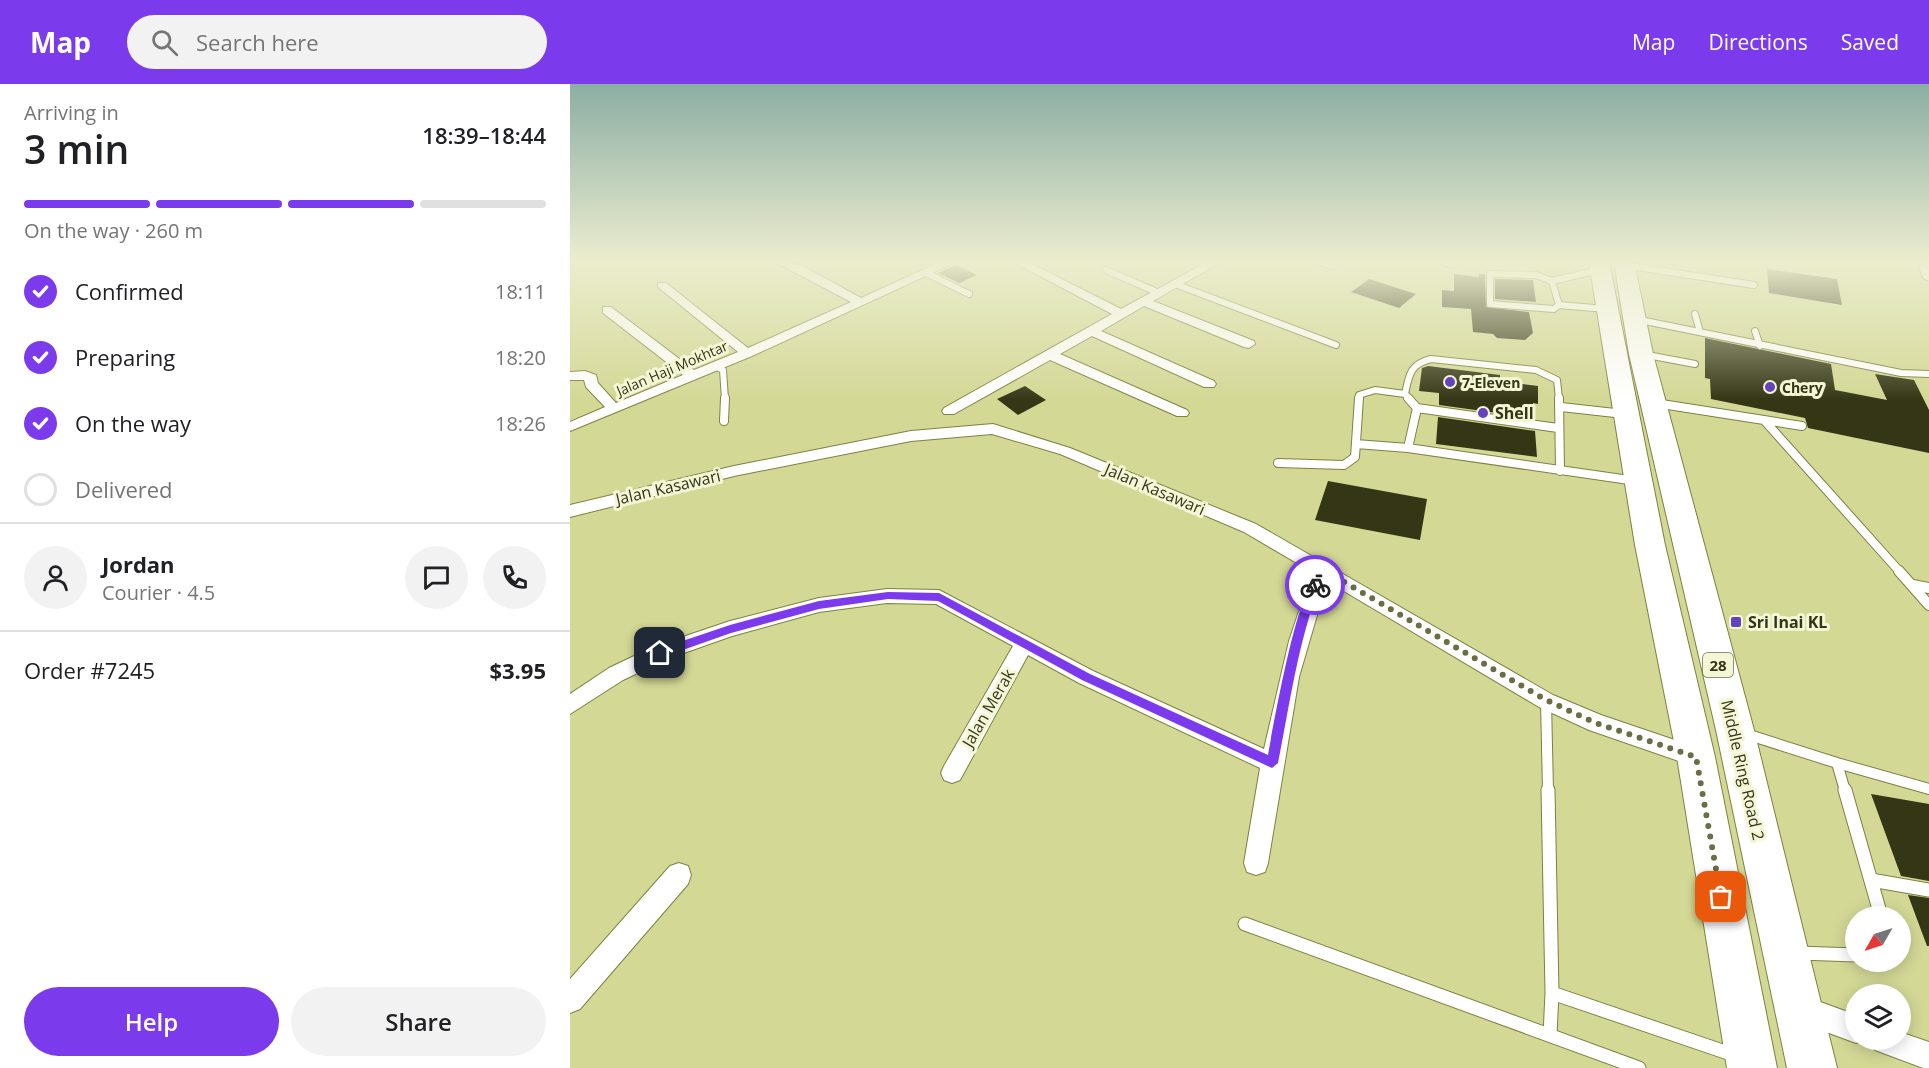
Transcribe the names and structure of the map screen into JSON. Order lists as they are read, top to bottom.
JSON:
{
  "streets": {
    "highway": ["28", "Middle Ring Road 2"],
    "street": ["Jalan Haji Mokhtar", "Jalan Kasawari", "Jalan Merak"]
  },
  "crossings": [
    ["Jalan Kasawari", "Middle Ring Road 2"]
  ],
  "places": {
    "other": ["7-Eleven", "Chery", "Shell"],
    "transit": ["Sri Inai KL"]
  },
  "north": "bottom left",
  "page": {
    "header": "Map",
    "search": "Search here",
    "nav": ["Map", "Directions", "Saved"],
    "heading": ["3 min", "Arriving in", "18:39–18:44"],
    "panel": [
      "Jordan",
      "Courier · 4.5",
      "Order #7245",
      "$3.95"
    ],
    "bar": "On the way · 260 m",
    "list": [
      ["Confirmed", "18:11"],
      ["Preparing", "18:20"],
      ["On the way", "18:26"],
      "Delivered"
    ],
    "buttons": ["Help", "Share"]
  }
}
